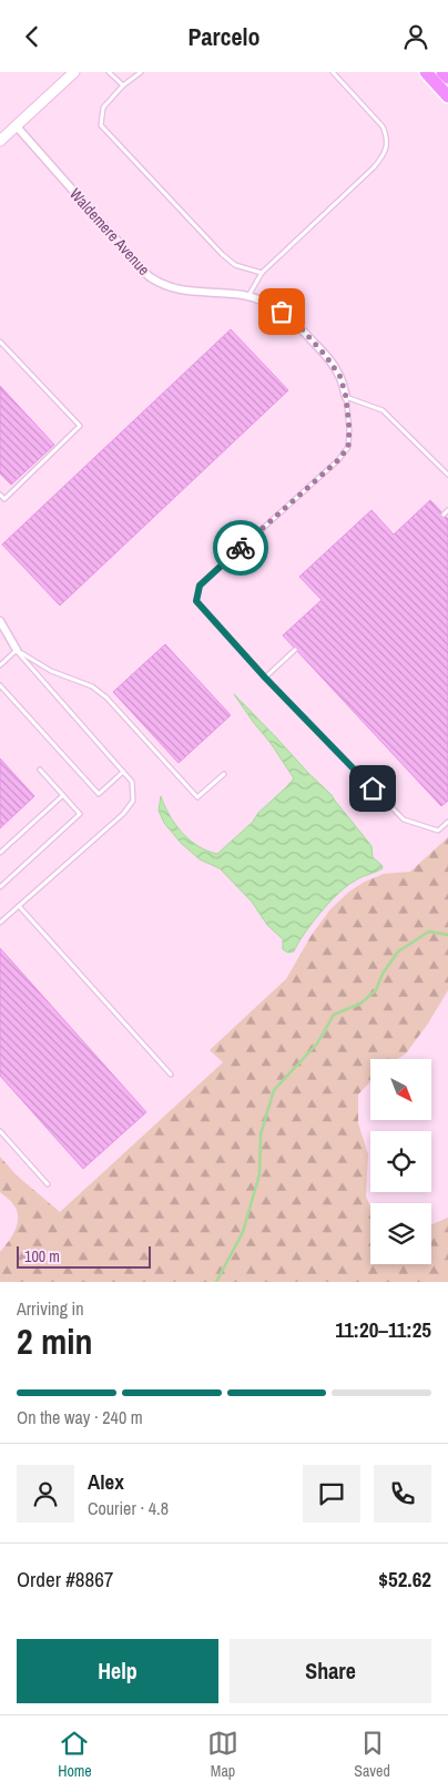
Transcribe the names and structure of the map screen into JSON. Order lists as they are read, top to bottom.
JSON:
{
  "streets": {
    "street": ["Waldemere Avenue"]
  },
  "scale_bar": "100 m",
  "north": "bottom right",
  "page": {
    "header": "Parcelo",
    "scale": "100 m",
    "heading": ["2 min", "Arriving in", "11:20–11:25"],
    "panel": [
      "Alex",
      "Courier · 4.8",
      "Order #8867",
      "$52.62"
    ],
    "bar": "On the way · 240 m",
    "buttons": ["Help", "Share"],
    "tabs": ["Home", "Map", "Saved"]
  }
}
